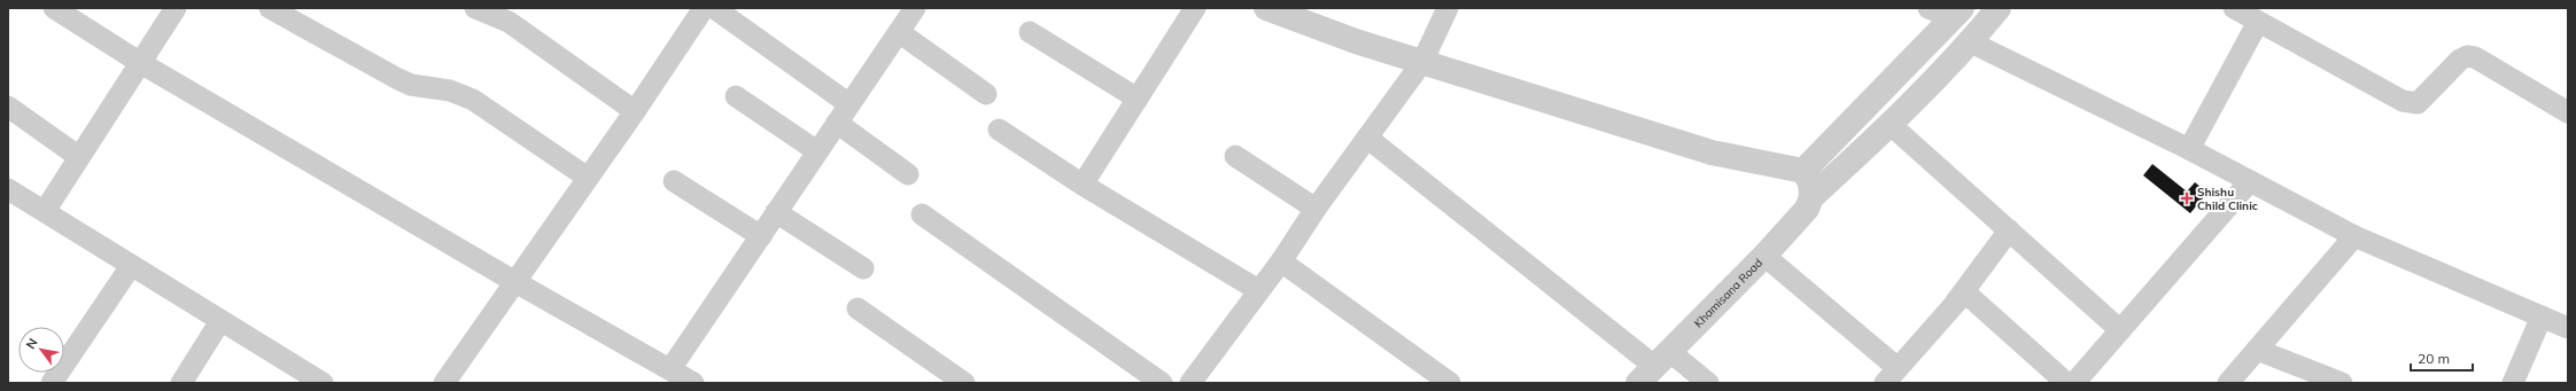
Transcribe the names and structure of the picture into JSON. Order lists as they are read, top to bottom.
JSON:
{
  "streets": {
    "street": ["Khamisana Road"]
  },
  "places": {
    "health": ["Shishu Child Clinic"]
  },
  "scale_bar": "20 m",
  "north": "top left"
}
